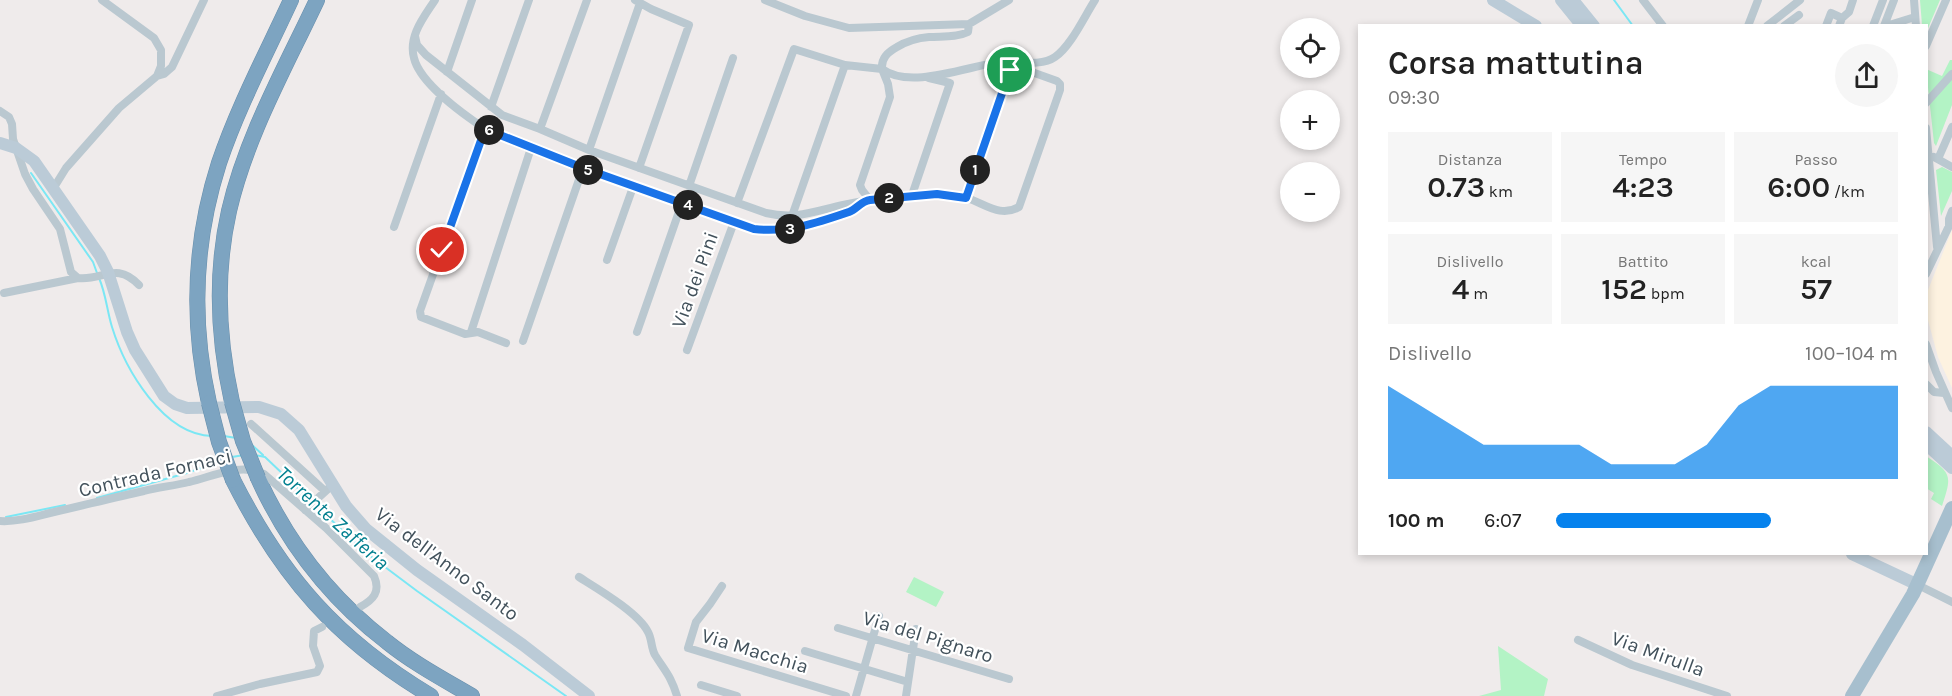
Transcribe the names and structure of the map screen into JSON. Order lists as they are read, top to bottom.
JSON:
{
  "streets": {
    "street": [
      "Via dei Pini",
      "Contrada Fornaci",
      "Via dell'Anno Santo",
      "Via del Pignaro",
      "Via Macchia",
      "Via Mirulla"
    ]
  },
  "water": ["Torrente Zafferia"],
  "page": {
    "map_buttons": ["+", "−"],
    "heading": ["Corsa mattutina", "09:30"],
    "pins": [
      "6",
      "1",
      "5",
      "2",
      "4",
      "3"
    ],
    "stats": [
      ["Distanza", "0.73 km"],
      ["Tempo", "4:23"],
      ["Passo", "6:00 /km"],
      ["Dislivello", "4 m"],
      ["Battito", "152 bpm"],
      ["kcal", "57"]
    ],
    "chart": ["Dislivello", "100–104 m"],
    "list": [
      {
        "name": "100 m",
        "note": "6:07"
      }
    ]
  }
}
